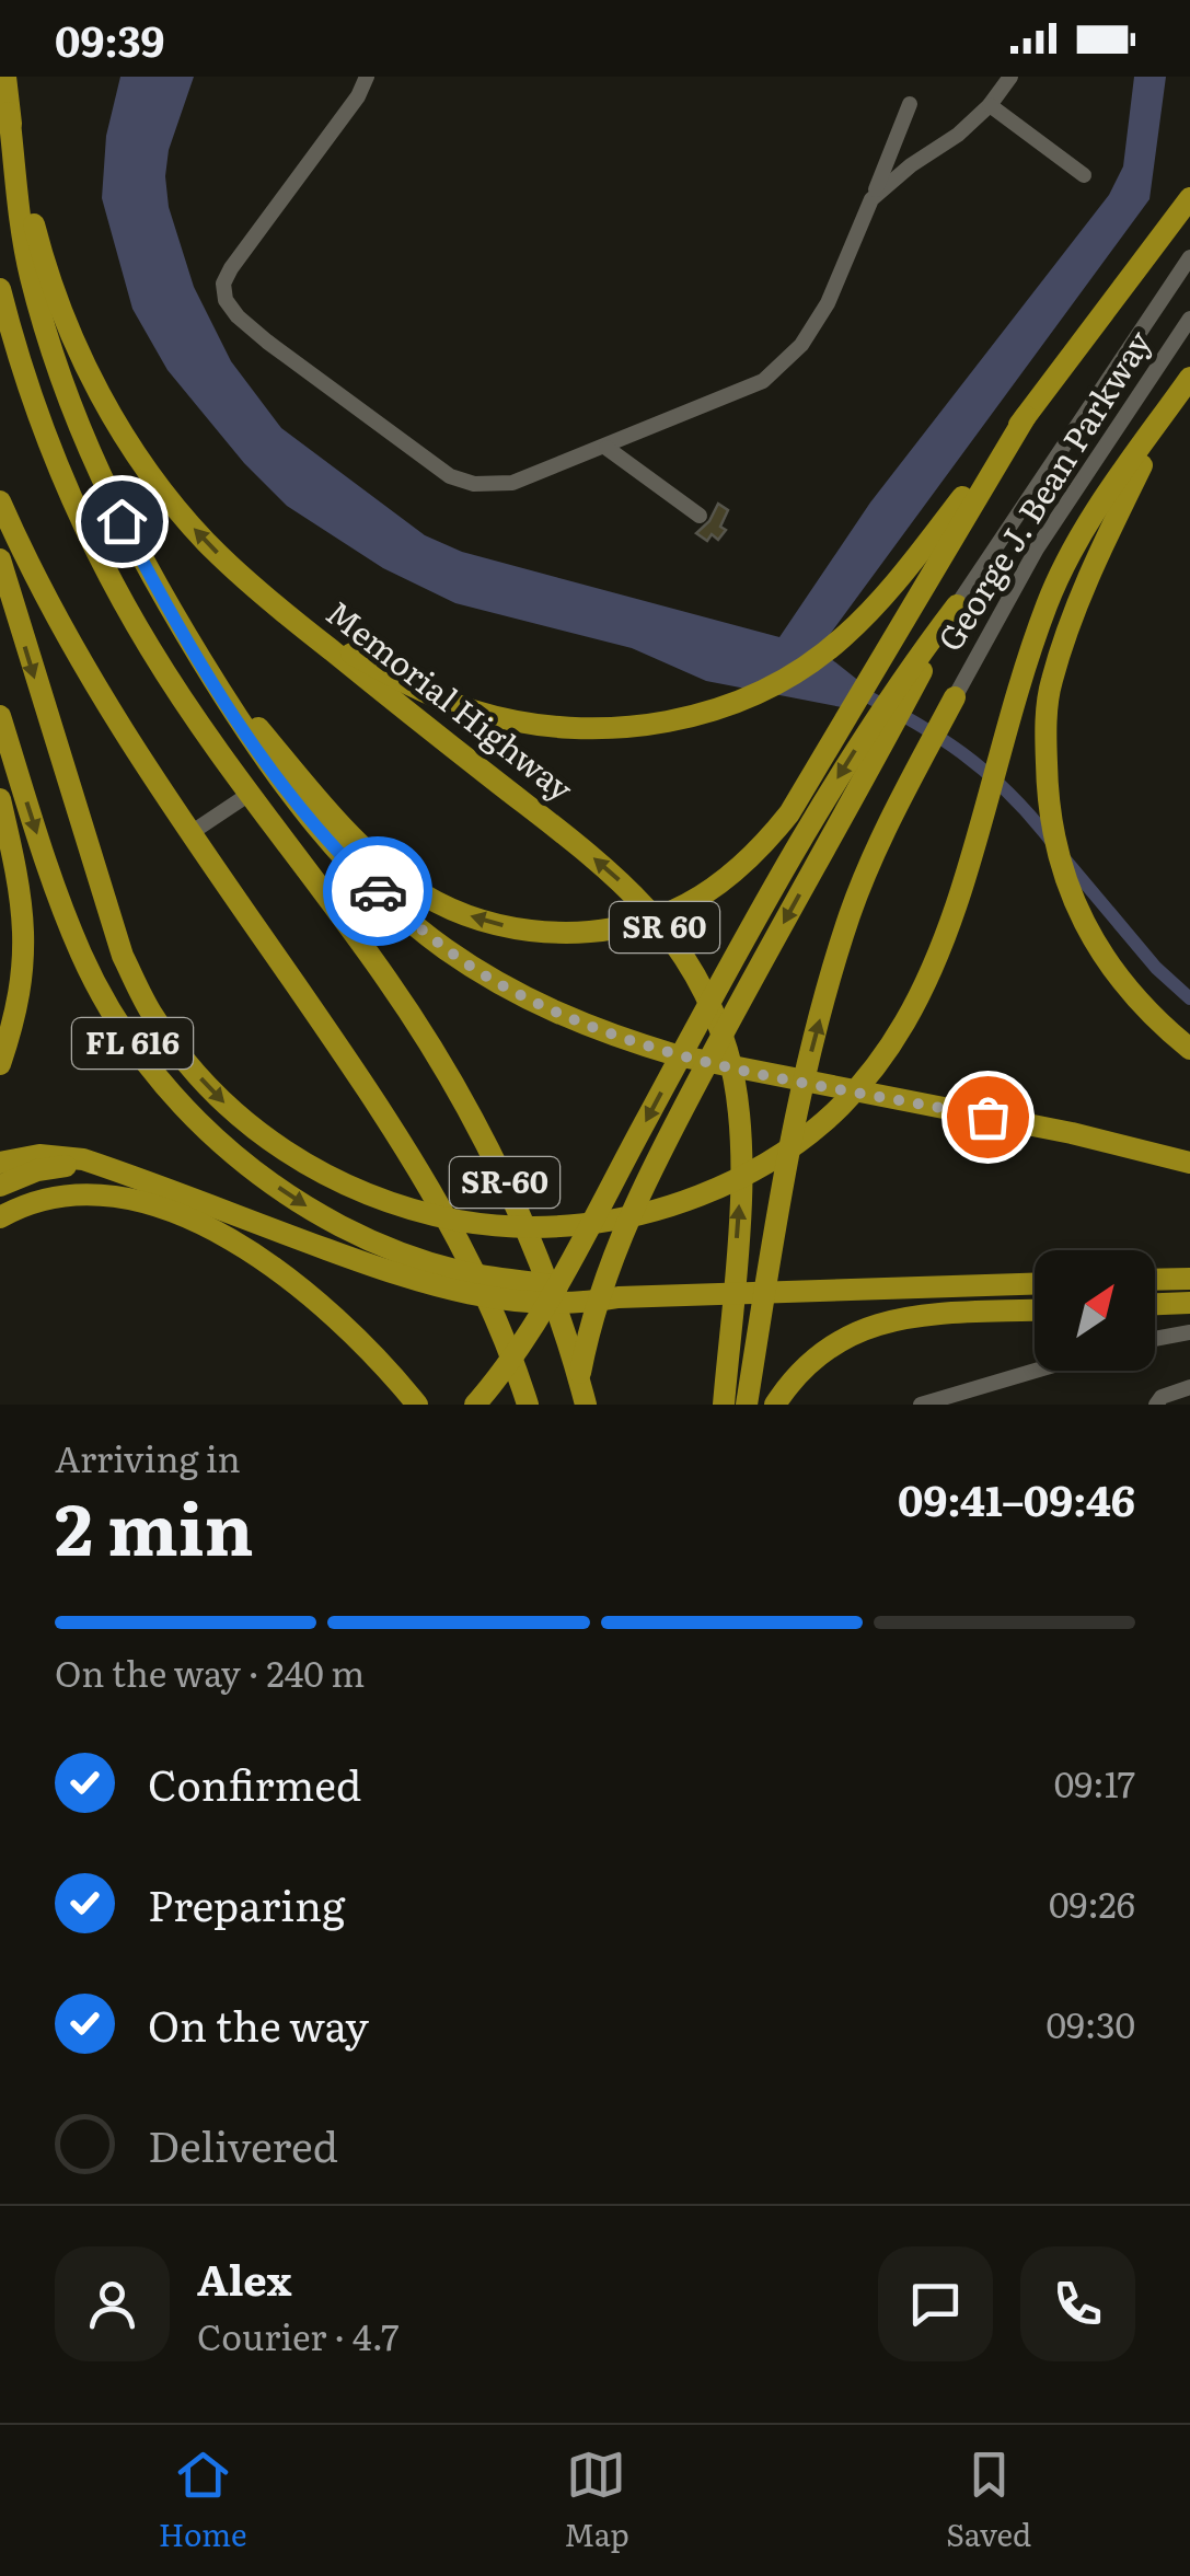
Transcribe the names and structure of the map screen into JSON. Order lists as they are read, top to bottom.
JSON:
{
  "streets": {
    "highway": [
      "Memorial Highway",
      "SR 60",
      "FL 616",
      "SR-60"
    ],
    "street": ["George J. Bean Parkway"]
  },
  "north": "top right",
  "page": {
    "status": "09:39",
    "heading": ["2 min", "Arriving in", "09:41–09:46"],
    "panel": ["Alex", "Courier · 4.7"],
    "bar": "On the way · 240 m",
    "list": [
      ["Confirmed", "09:17"],
      ["Preparing", "09:26"],
      ["On the way", "09:30"],
      "Delivered"
    ],
    "tabs": ["Home", "Map", "Saved"]
  }
}
